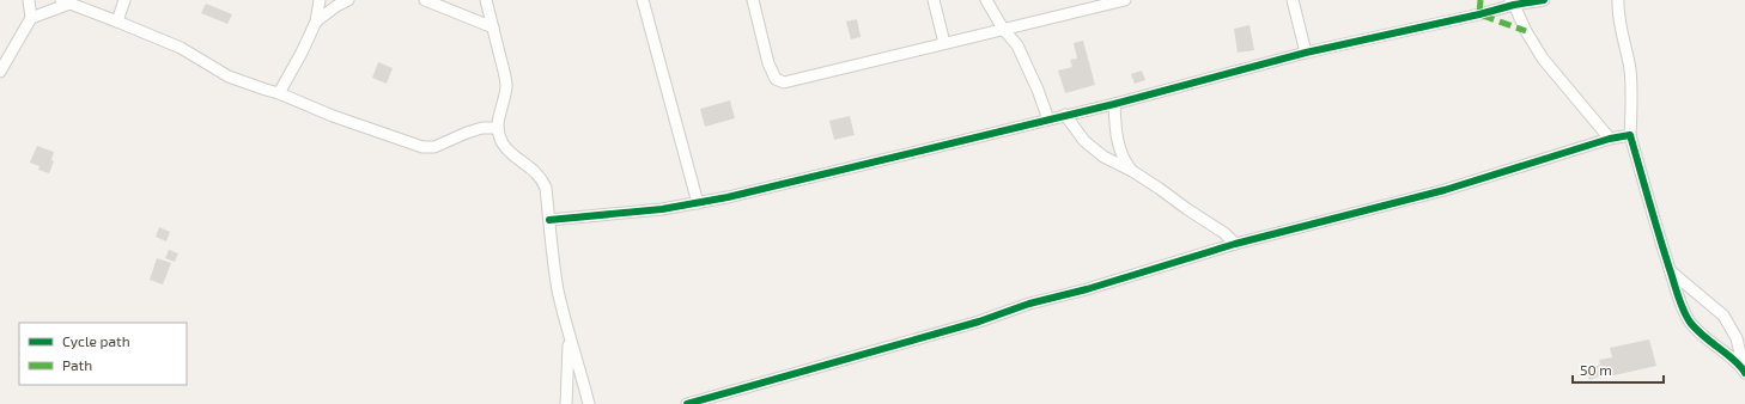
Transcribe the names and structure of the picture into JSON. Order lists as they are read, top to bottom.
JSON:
{
  "legend": ["Cycle path", "Path"],
  "scale_bar": "50 m"
}
